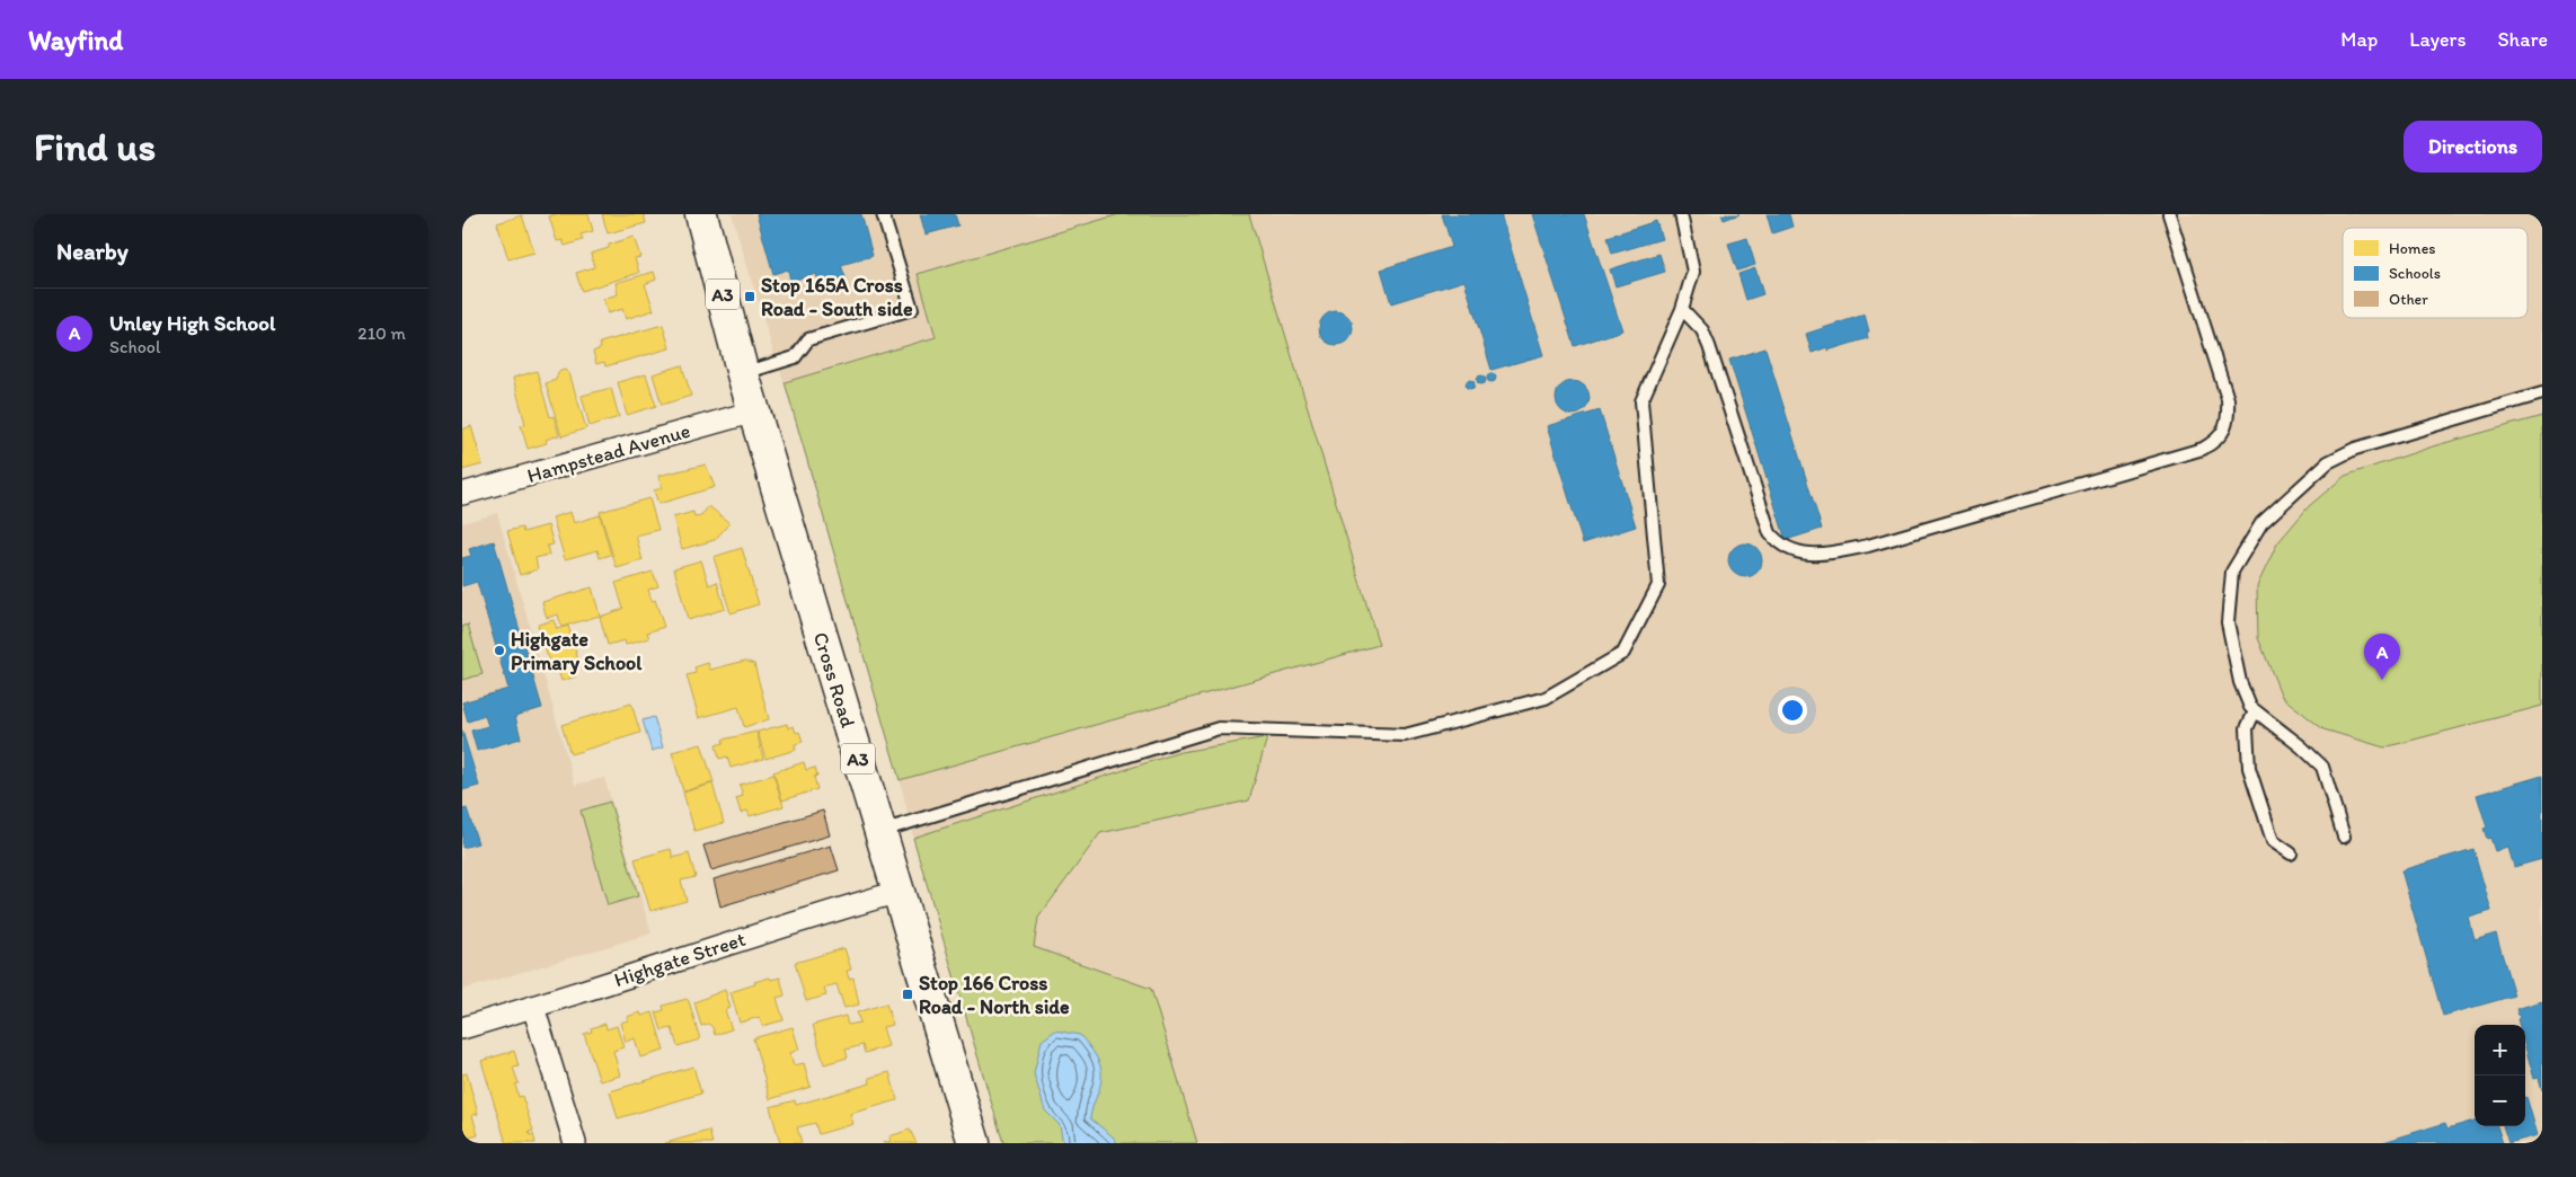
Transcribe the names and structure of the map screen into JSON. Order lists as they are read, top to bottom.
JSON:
{
  "streets": {
    "highway": ["A3", "Cross Road"],
    "street": ["Hampstead Avenue", "Highgate Street"]
  },
  "crossings": [
    ["Hampstead Avenue", "Cross Road"],
    ["Cross Road", "Highgate Street"]
  ],
  "places": {
    "transit": ["Stop 165A Cross Road - South side", "Stop 166 Cross Road - North side"],
    "other": ["Highgate Primary School"]
  },
  "legend": ["Homes", "Schools", "Other"],
  "page": {
    "header": "Wayfind",
    "nav": ["Map", "Layers", "Share"],
    "buttons": "Directions",
    "title": "Find us",
    "heading": "Nearby",
    "list": [
      {
        "mark": "A",
        "name": "Unley High School",
        "note": "School",
        "value": "210 m"
      }
    ],
    "pins": "A",
    "map_buttons": ["+", "−"]
  }
}
